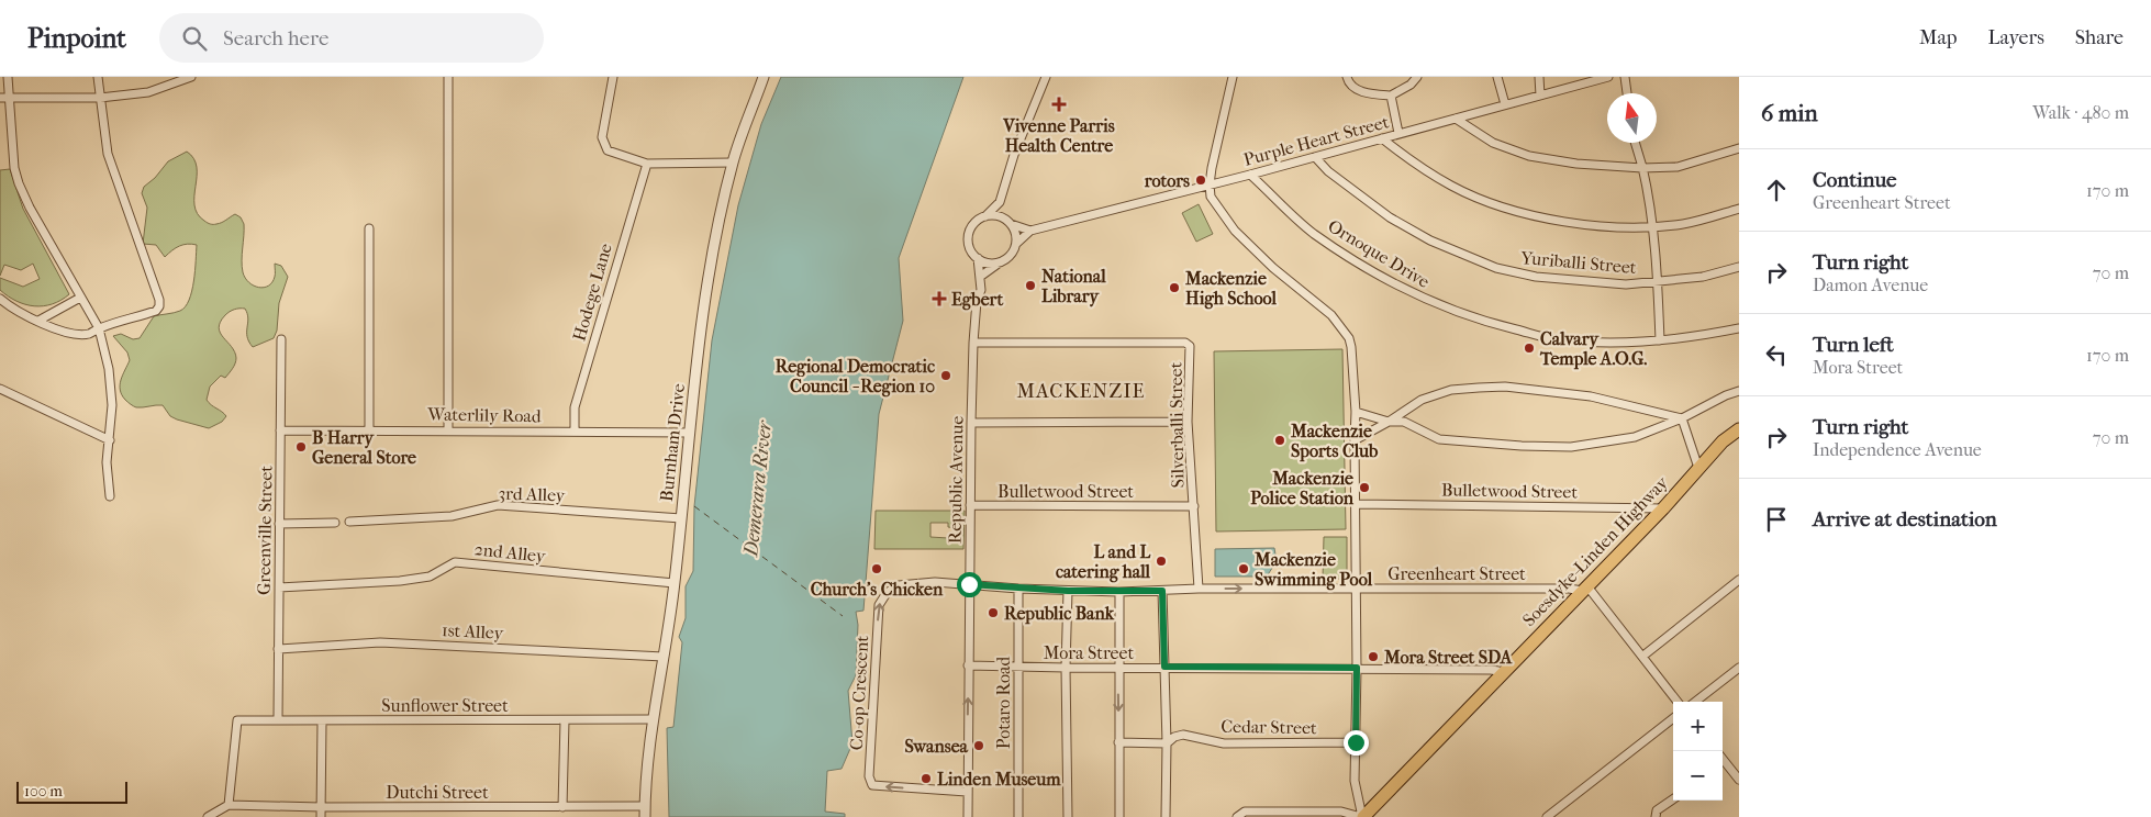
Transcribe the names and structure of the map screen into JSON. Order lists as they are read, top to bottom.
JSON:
{
  "streets": {
    "main road": ["Soesdyke-Linden Highway"],
    "street": [
      "Purple Heart Street",
      "Ornoque Drive",
      "Yuriballi Street",
      "Hodege Lane",
      "Waterlily Road",
      "Silverballi Street",
      "Burnham Drive",
      "Republic Avenue",
      "Bulletwood Street",
      "3rd Alley",
      "Greenville Street",
      "2nd Alley",
      "Greenheart Street",
      "1st Alley",
      "Mora Street",
      "Co-op Crescent",
      "Potaro Road",
      "Sunflower Street",
      "Cedar Street",
      "Dutchi Street"
    ]
  },
  "crossings": [
    ["Purple Heart Street", "Ornoque Drive"],
    ["Purple Heart Street", "Yuriballi Street"],
    ["Purple Heart Street", "Republic Avenue"],
    ["Hodege Lane", "Waterlily Road"],
    ["Waterlily Road", "Burnham Drive"],
    ["Waterlily Road", "Greenville Street"],
    ["Silverballi Street", "Republic Avenue"],
    ["Silverballi Street", "Bulletwood Street"],
    ["Silverballi Street", "Greenheart Street"],
    ["Burnham Drive", "3rd Alley"],
    ["Burnham Drive", "2nd Alley"],
    ["Burnham Drive", "1st Alley"],
    ["Burnham Drive", "Sunflower Street"],
    ["Burnham Drive", "Dutchi Street"],
    ["Republic Avenue", "Bulletwood Street"],
    ["Republic Avenue", "Greenheart Street"],
    ["Republic Avenue", "Mora Street"],
    ["Republic Avenue", "Co-op Crescent"],
    ["Bulletwood Street", "Soesdyke-Linden Highway"],
    ["Greenville Street", "2nd Alley"],
    ["Greenville Street", "1st Alley"],
    ["Greenville Street", "Sunflower Street"],
    ["Soesdyke-Linden Highway", "Greenheart Street"],
    ["Soesdyke-Linden Highway", "Mora Street"],
    ["Greenheart Street", "Co-op Crescent"],
    ["Greenheart Street", "Potaro Road"],
    ["Mora Street", "Potaro Road"],
    ["Sunflower Street", "Dutchi Street"]
  ],
  "districts": ["MACKENZIE"],
  "water": ["Demerara River"],
  "places": {
    "health": ["Vivenne Parris Health Centre", "Egbert"],
    "other": [
      "rotors",
      "National Library",
      "Mackenzie High School",
      "Calvary Temple A.O.G.",
      "Regional Democratic Council - Region 10",
      "Mackenzie Sports Club",
      "B Harry General Store",
      "Mackenzie Police Station",
      "L and L catering hall",
      "Church's Chicken",
      "Mackenzie Swimming Pool",
      "Republic Bank",
      "Mora Street SDA",
      "Swansea",
      "Linden Museum"
    ]
  },
  "scale_bar": "100 m",
  "north": "top",
  "page": {
    "header": "Pinpoint",
    "search": "Search here",
    "nav": ["Map", "Layers", "Share"],
    "heading": ["6 min", "Walk · 480 m"],
    "list": [
      ["Continue", "Greenheart Street", "170 m"],
      ["Turn right", "Damon Avenue", "70 m"],
      ["Turn left", "Mora Street", "170 m"],
      ["Turn right", "Independence Avenue", "70 m"],
      "Arrive at destination"
    ],
    "map_buttons": ["+", "−"],
    "scale": "100 m"
  }
}
